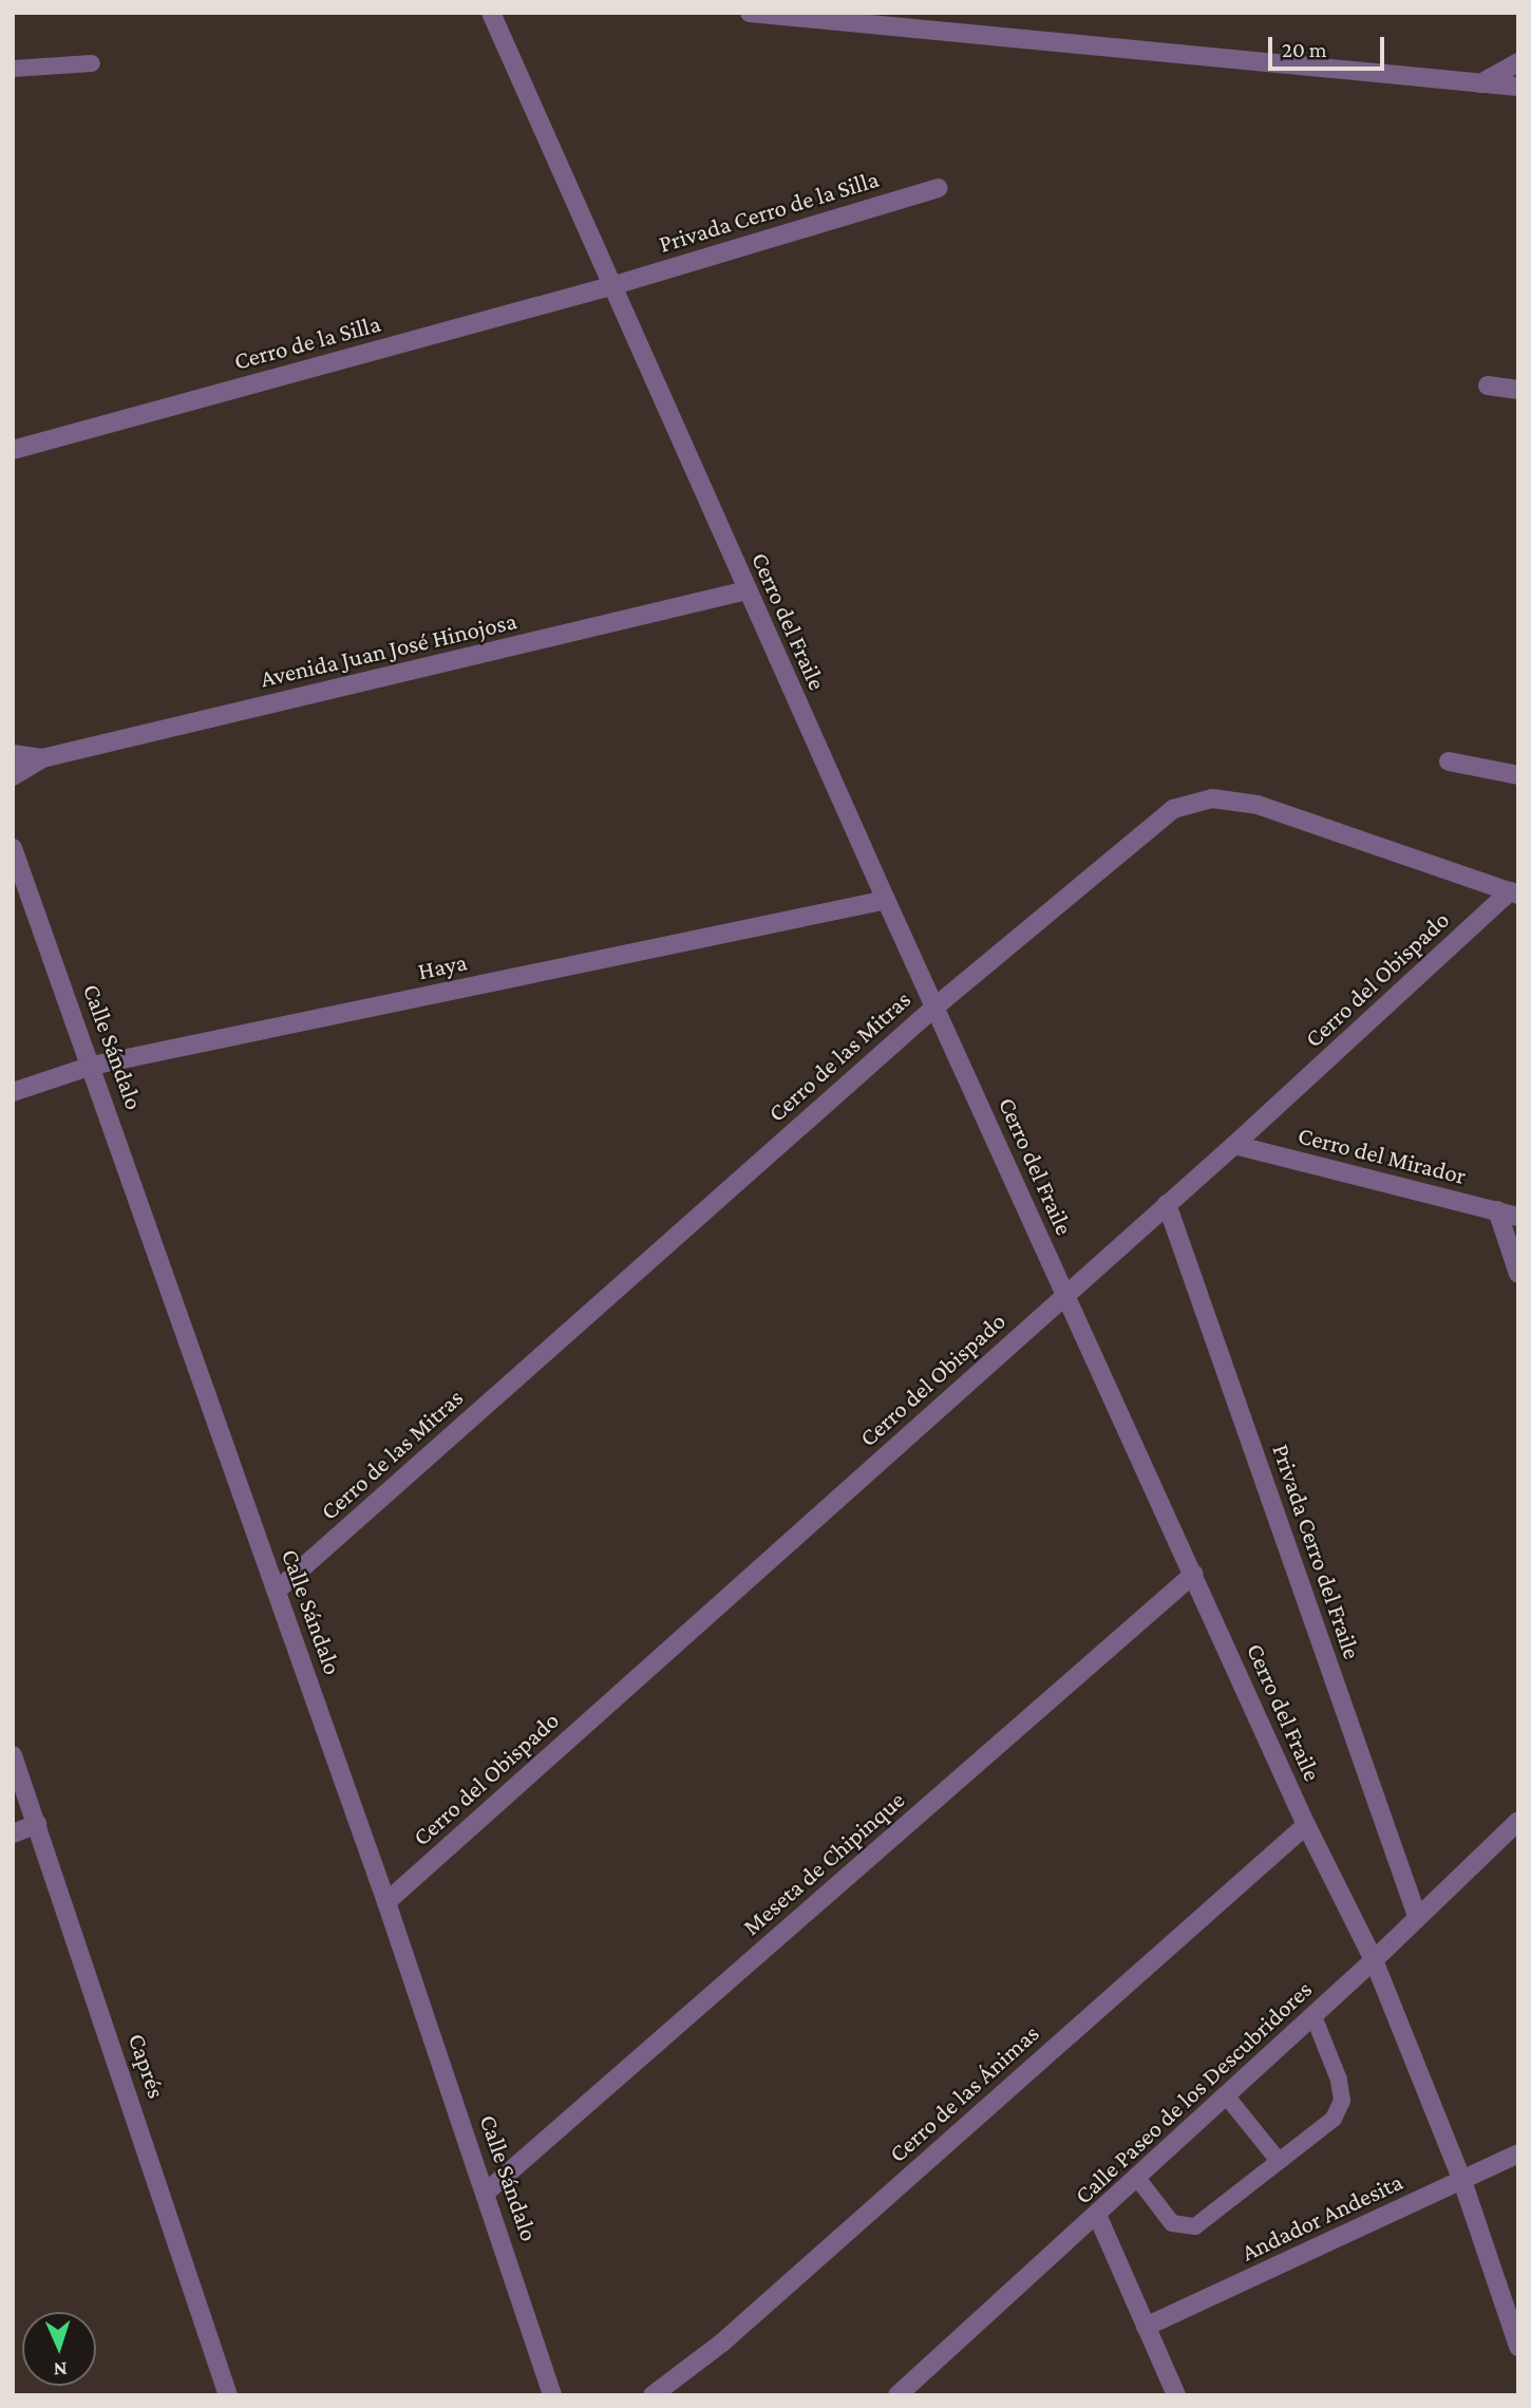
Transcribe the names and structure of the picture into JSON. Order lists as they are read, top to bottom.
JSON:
{
  "streets": {
    "street": [
      "Privada Cerro de la Silla",
      "Cerro de la Silla",
      "Cerro del Fraile",
      "Avenida Juan José Hinojosa",
      "Haya",
      "Cerro del Obispado",
      "Calle Sándalo",
      "Cerro de las Mitras",
      "Cerro del Mirador",
      "Privada Cerro del Fraile",
      "Meseta de Chipinque",
      "Caprés",
      "Calle Paseo de los Descubridores",
      "Cerro de las Ánimas",
      "Andador Andesita"
    ]
  },
  "crossings": [
    ["Privada Cerro de la Silla", "Cerro de la Silla"],
    ["Privada Cerro de la Silla", "Cerro del Fraile"],
    ["Cerro de la Silla", "Cerro del Fraile"],
    ["Cerro del Fraile", "Avenida Juan José Hinojosa"],
    ["Cerro del Fraile", "Haya"],
    ["Cerro del Fraile", "Cerro del Obispado"],
    ["Cerro del Fraile", "Cerro de las Mitras"],
    ["Cerro del Fraile", "Meseta de Chipinque"],
    ["Cerro del Fraile", "Calle Paseo de los Descubridores"],
    ["Cerro del Fraile", "Cerro de las Ánimas"],
    ["Cerro del Fraile", "Andador Andesita"],
    ["Haya", "Calle Sándalo"],
    ["Cerro del Obispado", "Calle Sándalo"],
    ["Cerro del Obispado", "Cerro de las Mitras"],
    ["Cerro del Obispado", "Cerro del Mirador"],
    ["Cerro del Obispado", "Privada Cerro del Fraile"],
    ["Calle Sándalo", "Cerro de las Mitras"],
    ["Calle Sándalo", "Meseta de Chipinque"],
    ["Privada Cerro del Fraile", "Calle Paseo de los Descubridores"]
  ],
  "scale_bar": "20 m",
  "north": "bottom"
}
